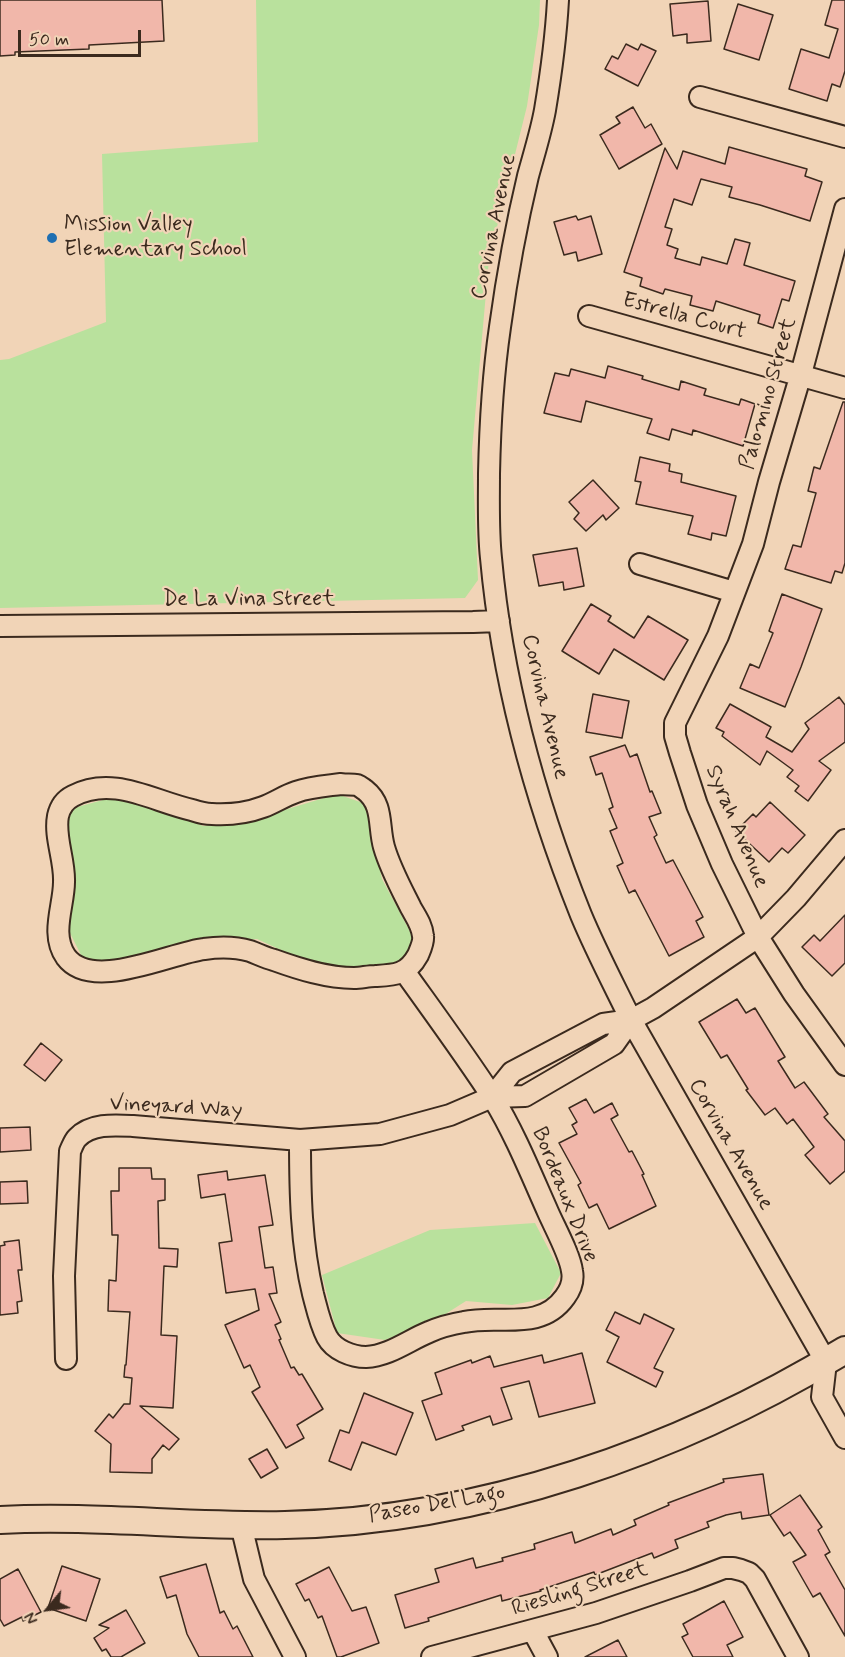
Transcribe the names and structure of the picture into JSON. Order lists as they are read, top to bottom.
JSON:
{
  "streets": {
    "street": [
      "Corvina Avenue",
      "Estrella Court",
      "Palomino Street",
      "De La Vina Street",
      "Syrah Avenue",
      "Vineyard Way",
      "Bordeaux Drive",
      "Paseo Del Lago",
      "Riesling Street"
    ]
  },
  "crossings": [
    ["Corvina Avenue", "De La Vina Street"],
    ["Corvina Avenue", "Vineyard Way"],
    ["Corvina Avenue", "Paseo Del Lago"],
    ["Estrella Court", "Palomino Street"],
    ["Palomino Street", "Syrah Avenue"],
    ["Vineyard Way", "Bordeaux Drive"]
  ],
  "places": ["Mission Valley Elementary School"],
  "scale_bar": "50 m",
  "north": "bottom left"
}
